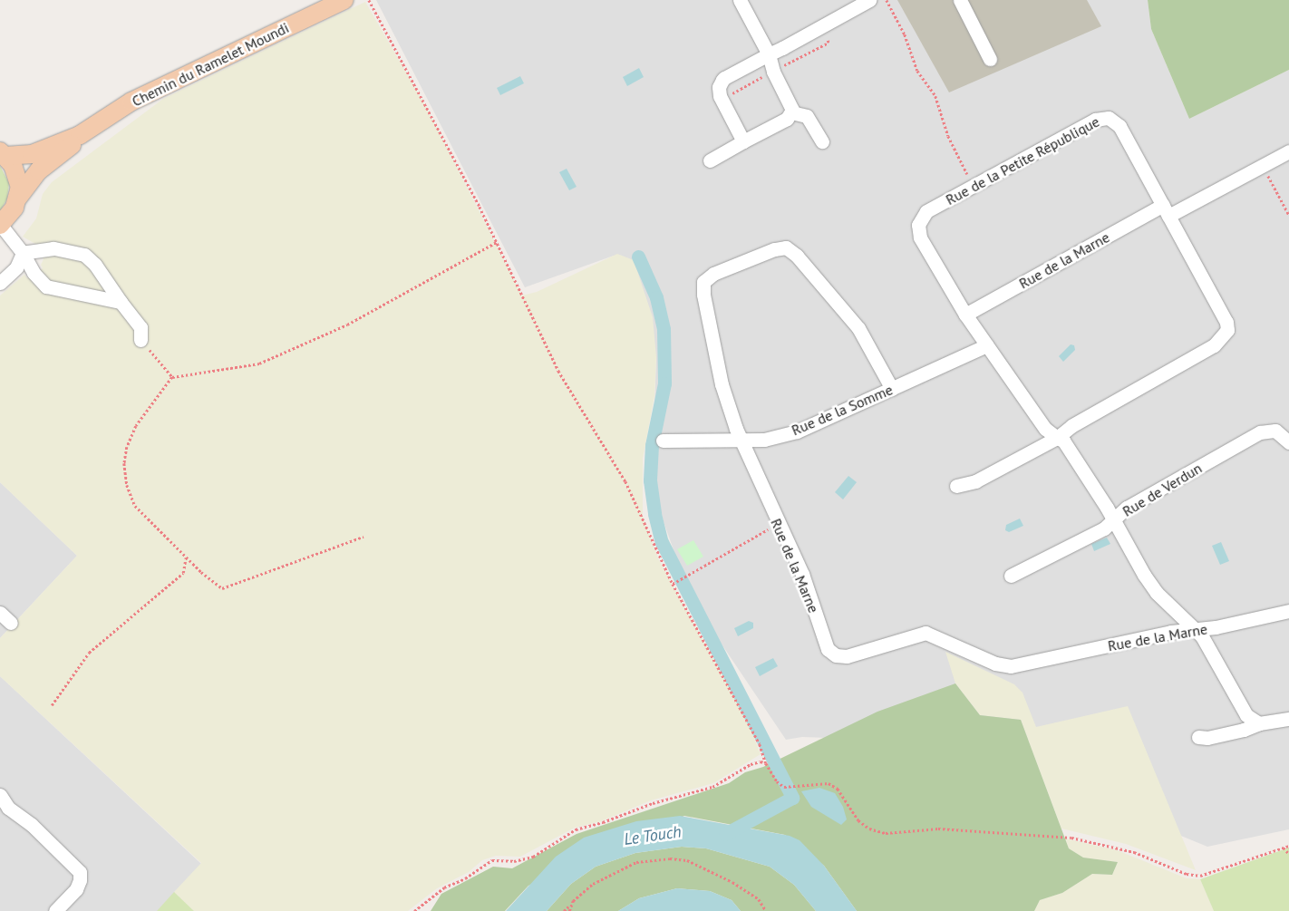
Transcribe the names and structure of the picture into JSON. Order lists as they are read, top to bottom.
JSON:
{
  "streets": {
    "main road": ["Chemin du Ramelet Moundi"],
    "street": [
      "Rue de la Petite République",
      "Rue de la Marne",
      "Rue de la Somme",
      "Rue de Verdun"
    ]
  },
  "crossings": [
    ["Rue de la Petite République", "Rue de la Marne"],
    ["Rue de la Petite République", "Rue de la Somme"],
    ["Rue de la Petite République", "Rue de Verdun"],
    ["Rue de la Marne", "Rue de la Somme"]
  ],
  "water": ["Le Touch"]
}
